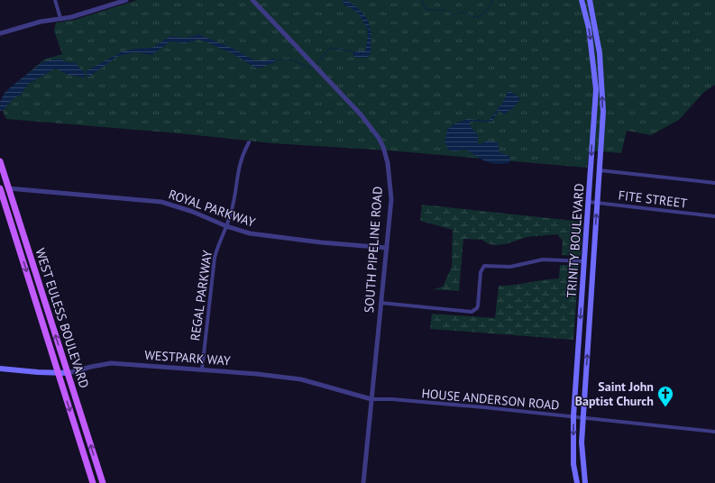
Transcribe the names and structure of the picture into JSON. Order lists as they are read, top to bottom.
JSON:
{
  "streets": {
    "main road": ["TRINITY BOULEVARD", "WEST EULESS BOULEVARD", "WESTPARK WAY"],
    "street": [
      "FITE STREET",
      "ROYAL PARKWAY",
      "SOUTH PIPELINE ROAD",
      "REGAL PARKWAY",
      "HOUSE ANDERSON ROAD"
    ]
  },
  "crossings": [
    ["FITE STREET", "TRINITY BOULEVARD"],
    ["ROYAL PARKWAY", "SOUTH PIPELINE ROAD"],
    ["ROYAL PARKWAY", "REGAL PARKWAY"],
    ["ROYAL PARKWAY", "WEST EULESS BOULEVARD"],
    ["TRINITY BOULEVARD", "HOUSE ANDERSON ROAD"],
    ["SOUTH PIPELINE ROAD", "WESTPARK WAY"],
    ["SOUTH PIPELINE ROAD", "HOUSE ANDERSON ROAD"],
    ["REGAL PARKWAY", "WESTPARK WAY"],
    ["WEST EULESS BOULEVARD", "WESTPARK WAY"],
    ["WESTPARK WAY", "HOUSE ANDERSON ROAD"]
  ],
  "places": {
    "church": ["Saint John Baptist Church"]
  }
}
